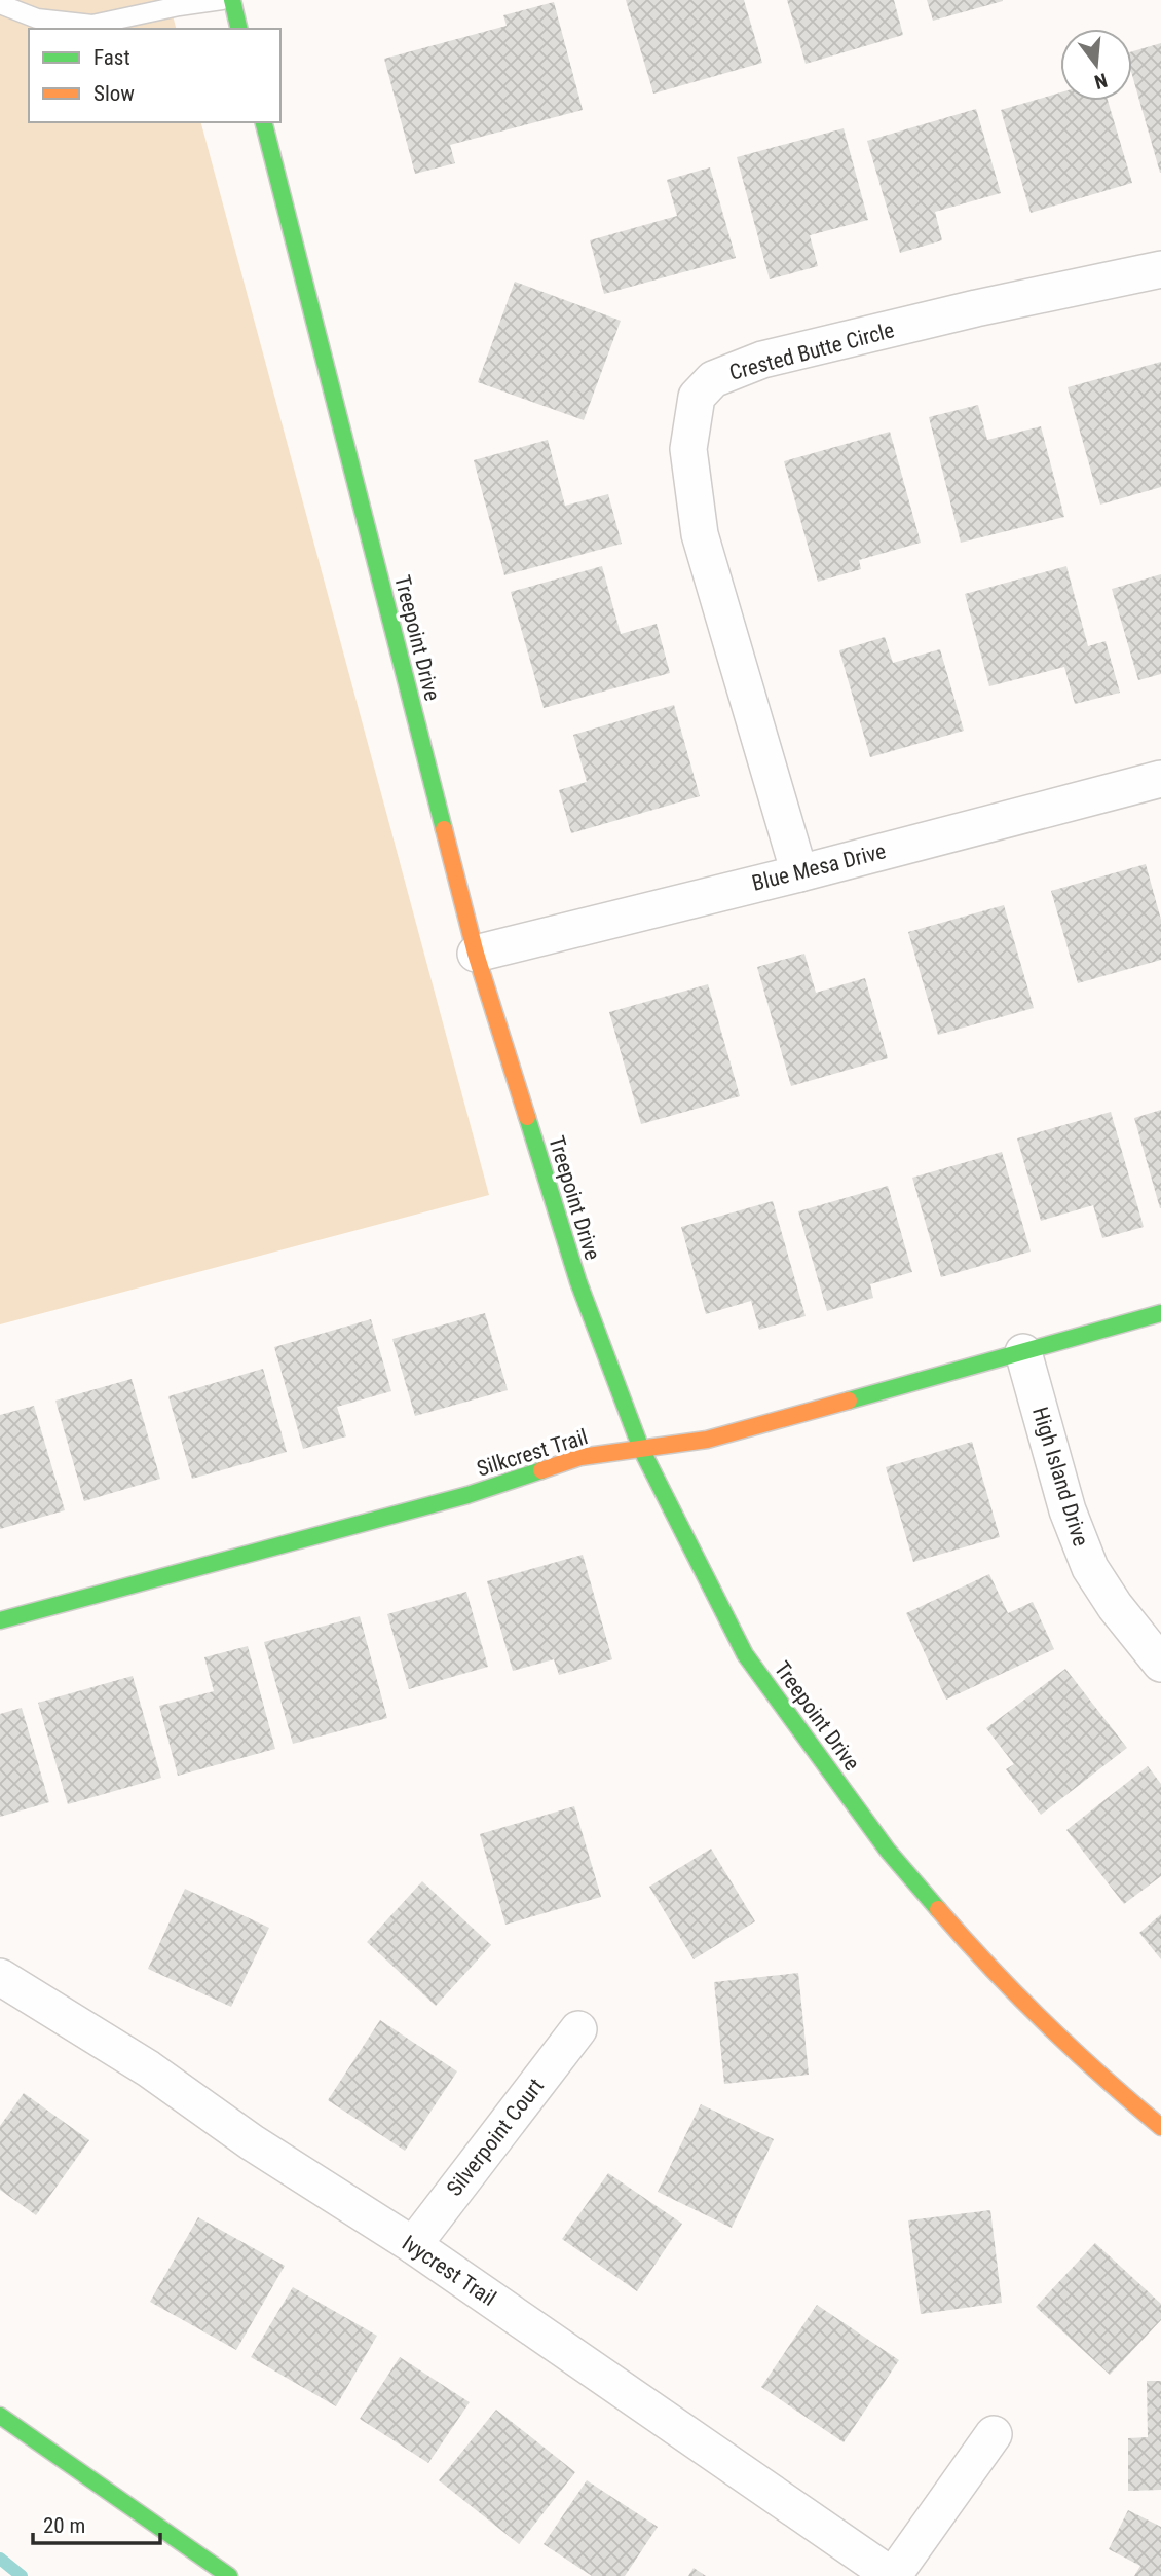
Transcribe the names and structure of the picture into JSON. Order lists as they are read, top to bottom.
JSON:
{
  "streets": {
    "street": [
      "Crested Butte Circle",
      "Treepoint Drive",
      "Blue Mesa Drive",
      "Silkcrest Trail",
      "High Island Drive",
      "Silverpoint Court",
      "Ivycrest Trail"
    ]
  },
  "crossings": [
    ["Crested Butte Circle", "Blue Mesa Drive"],
    ["Treepoint Drive", "Blue Mesa Drive"],
    ["Treepoint Drive", "Silkcrest Trail"],
    ["Silkcrest Trail", "High Island Drive"],
    ["Silverpoint Court", "Ivycrest Trail"]
  ],
  "legend": ["Fast", "Slow"],
  "scale_bar": "20 m",
  "north": "bottom"
}
